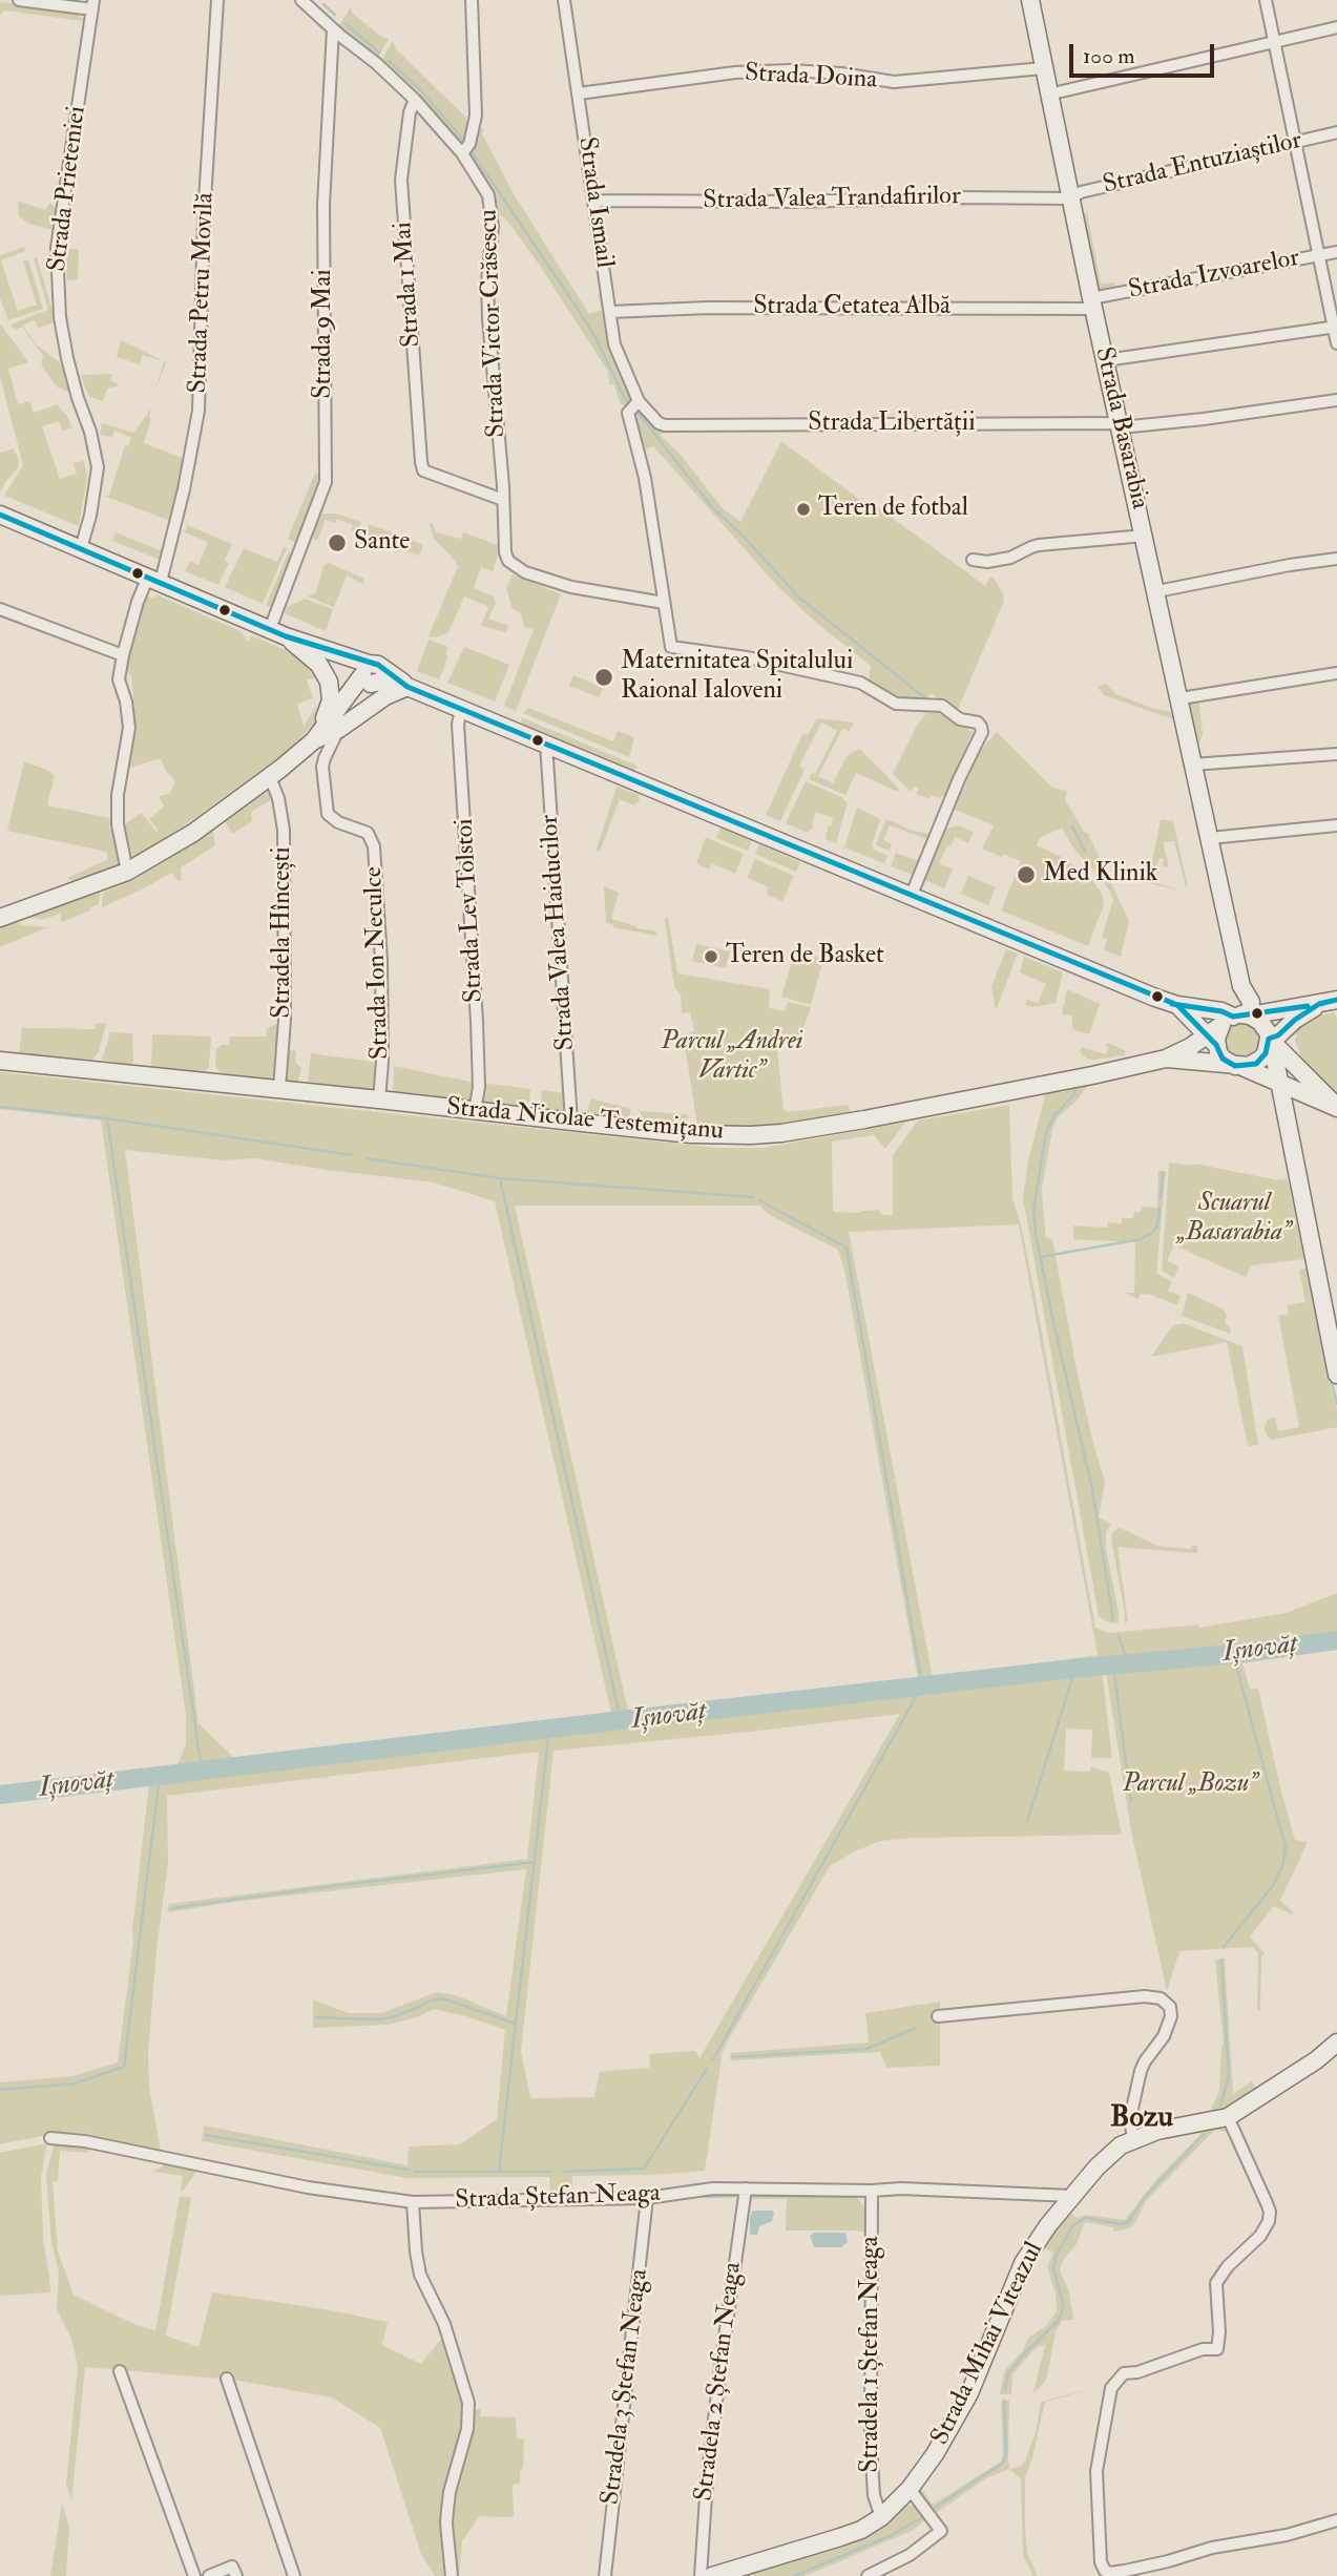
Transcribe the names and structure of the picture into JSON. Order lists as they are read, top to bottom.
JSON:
{
  "streets": {
    "main road": ["Strada Basarabia", "Strada Nicolae Testemițanu", "Strada Mihai Viteazul"],
    "street": [
      "Strada Doina",
      "Strada Entuziaștilor",
      "Strada Prieteniei",
      "Strada Valea Trandafirilor",
      "Strada Ismail",
      "Strada Izvoarelor",
      "Strada 1 Mai",
      "Strada Petru Movilă",
      "Strada Cetatea Albă",
      "Strada Victor Crăsescu",
      "Strada 9 Mai",
      "Strada Libertății",
      "Strada Lev Tolstoi",
      "Stradela Hîncești",
      "Strada Valea Haiducilor",
      "Strada Ion Neculce",
      "Strada Ștefan Neaga",
      "Stradela 1 Ștefan Neaga",
      "Stradela 2 Ștefan Neaga",
      "Stradela 3 Ștefan Neaga"
    ]
  },
  "crossings": [
    ["Strada Doina", "Strada Ismail"],
    ["Strada Doina", "Strada Basarabia"],
    ["Strada Entuziaștilor", "Strada Valea Trandafirilor"],
    ["Strada Entuziaștilor", "Strada Basarabia"],
    ["Strada Valea Trandafirilor", "Strada Ismail"],
    ["Strada Valea Trandafirilor", "Strada Basarabia"],
    ["Strada Ismail", "Strada Cetatea Albă"],
    ["Strada Ismail", "Strada Libertății"],
    ["Strada Izvoarelor", "Strada Cetatea Albă"],
    ["Strada Izvoarelor", "Strada Basarabia"],
    ["Strada 1 Mai", "Strada Victor Crăsescu"],
    ["Strada Cetatea Albă", "Strada Basarabia"],
    ["Strada Victor Crăsescu", "Strada 9 Mai"],
    ["Strada Libertății", "Strada Basarabia"],
    ["Strada Basarabia", "Strada Nicolae Testemițanu"],
    ["Strada Lev Tolstoi", "Strada Nicolae Testemițanu"],
    ["Stradela Hîncești", "Strada Nicolae Testemițanu"],
    ["Strada Valea Haiducilor", "Strada Nicolae Testemițanu"],
    ["Strada Ion Neculce", "Strada Nicolae Testemițanu"],
    ["Strada Ștefan Neaga", "Strada Mihai Viteazul"],
    ["Strada Ștefan Neaga", "Stradela 1 Ștefan Neaga"],
    ["Strada Ștefan Neaga", "Stradela 2 Ștefan Neaga"],
    ["Strada Ștefan Neaga", "Stradela 3 Ștefan Neaga"],
    ["Strada Mihai Viteazul", "Stradela 1 Ștefan Neaga"]
  ],
  "districts": ["Bozu"],
  "water": ["Ișnovăț"],
  "parks": ["Parcul „Andrei Vartic”", "Scuarul „Basarabia”", "Parcul „Bozu”"],
  "places": [
    "Teren de fotbal",
    "Sante",
    "Maternitatea Spitalului Raional Ialoveni",
    "Med Klinik",
    "Teren de Basket"
  ],
  "scale_bar": "100 m"
}
